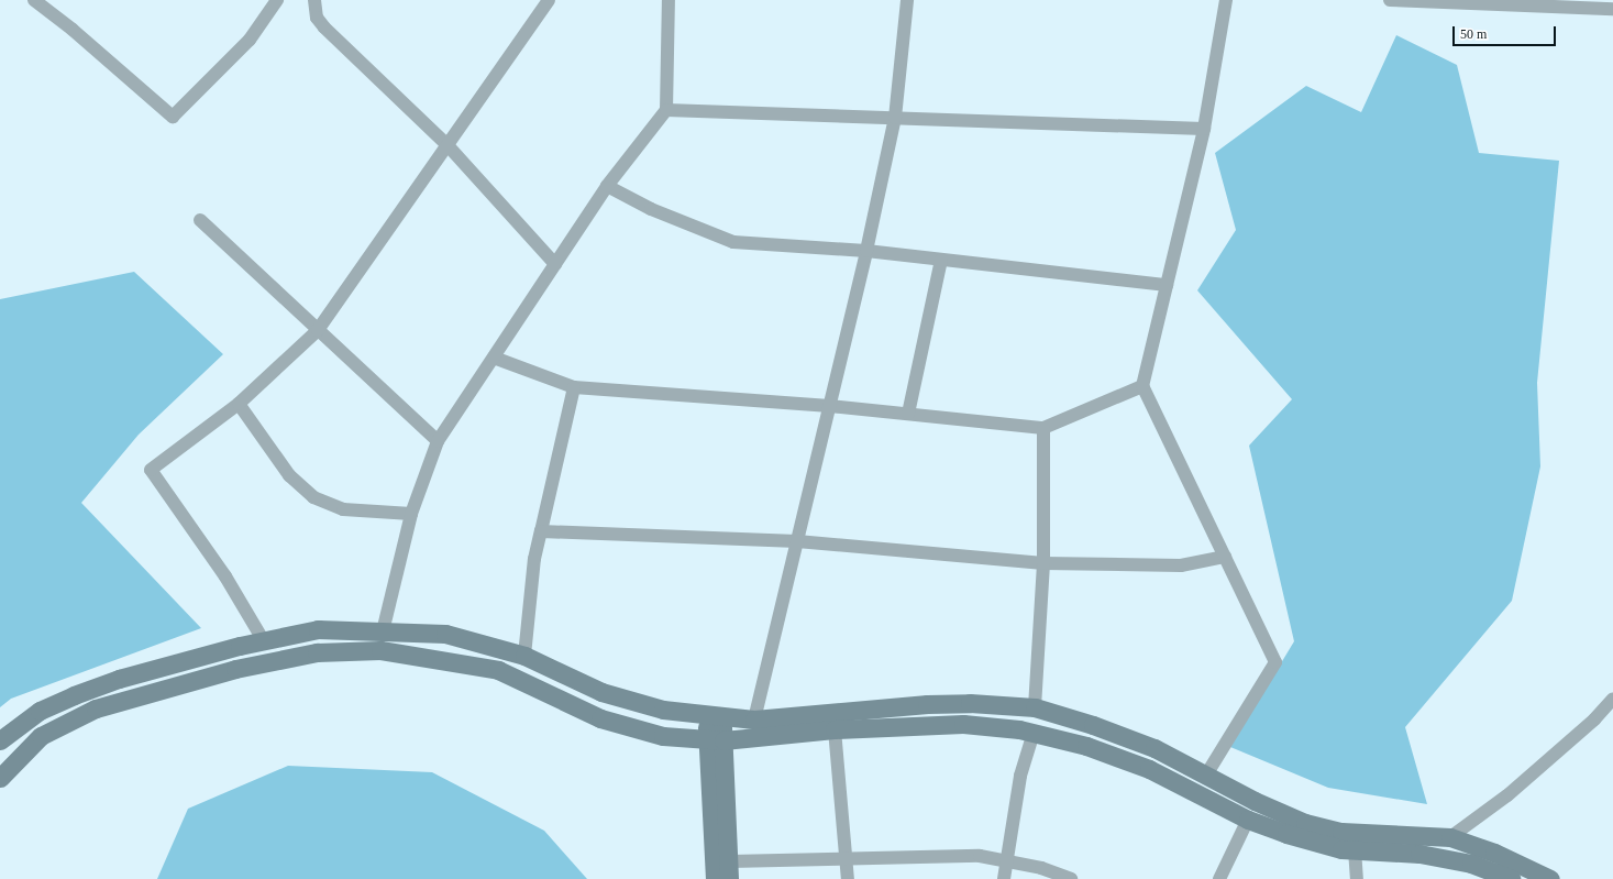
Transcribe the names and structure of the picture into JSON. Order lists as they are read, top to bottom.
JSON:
{
  "scale_bar": "50 m"
}
